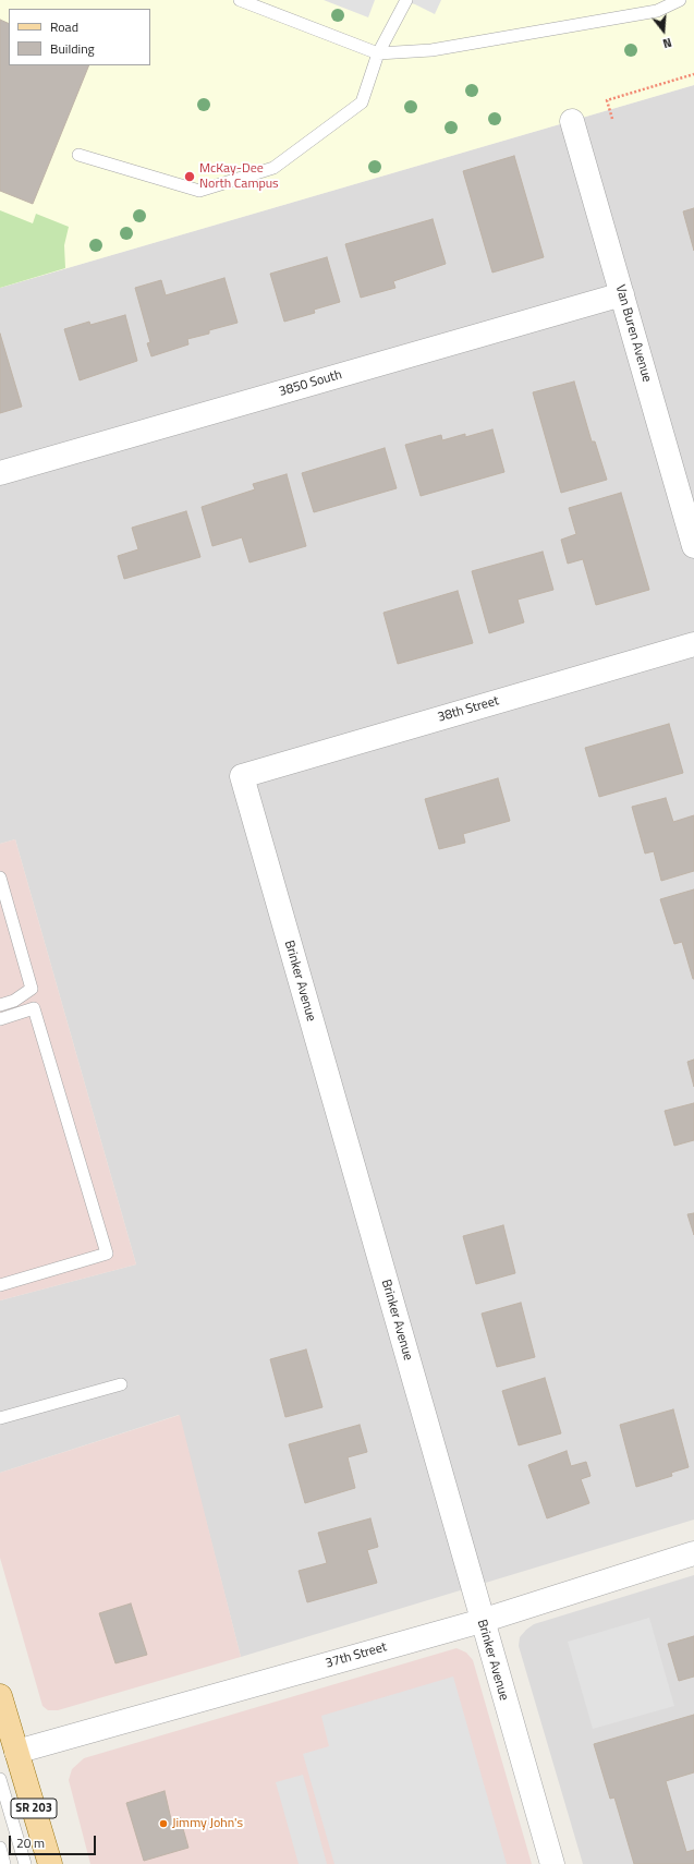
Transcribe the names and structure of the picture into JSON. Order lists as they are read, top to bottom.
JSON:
{
  "streets": {
    "main road": ["SR 203"],
    "street": [
      "Van Buren Avenue",
      "3850 South",
      "38th Street",
      "Brinker Avenue",
      "37th Street"
    ]
  },
  "crossings": [
    ["Van Buren Avenue", "3850 South"],
    ["38th Street", "Brinker Avenue"],
    ["Brinker Avenue", "37th Street"],
    ["37th Street", "SR 203"]
  ],
  "places": ["McKay-Dee North Campus", "Jimmy John's"],
  "legend": ["Road", "Building"],
  "scale_bar": "20 m",
  "north": "bottom"
}
